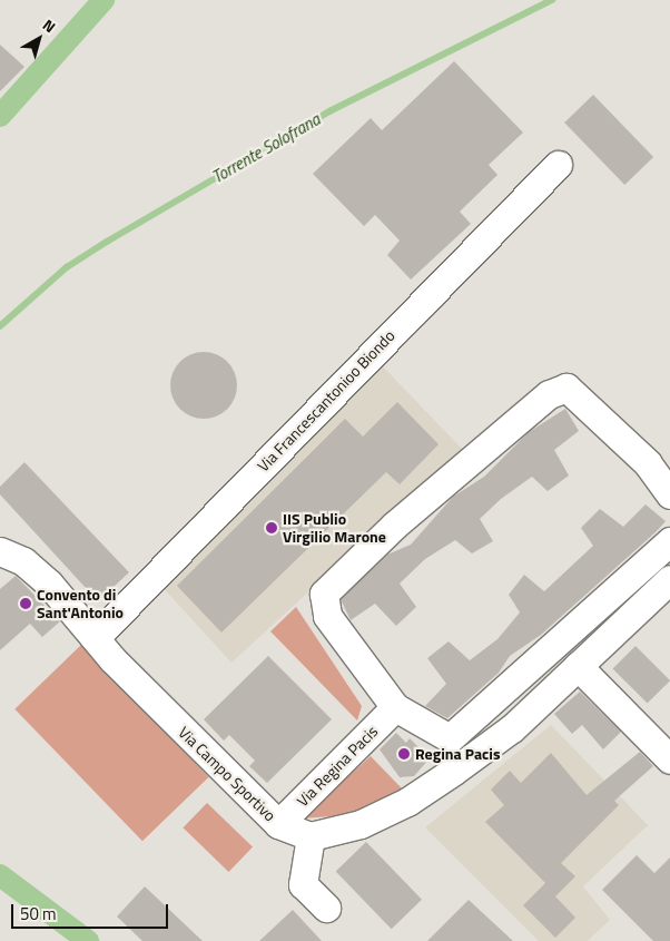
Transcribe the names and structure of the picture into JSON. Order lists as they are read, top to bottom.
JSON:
{
  "streets": {
    "street": ["Via Francescantonioo Biondo", "Via Regina Pacis", "Via Campo Sportivo"]
  },
  "crossings": [
    ["Via Francescantonioo Biondo", "Via Campo Sportivo"],
    ["Via Regina Pacis", "Via Campo Sportivo"]
  ],
  "water": ["Torrente Solofrana"],
  "places": ["IIS Publio Virgilio Marone", "Convento di Sant'Antonio", "Regina Pacis"],
  "scale_bar": "50 m",
  "north": "top right"
}
